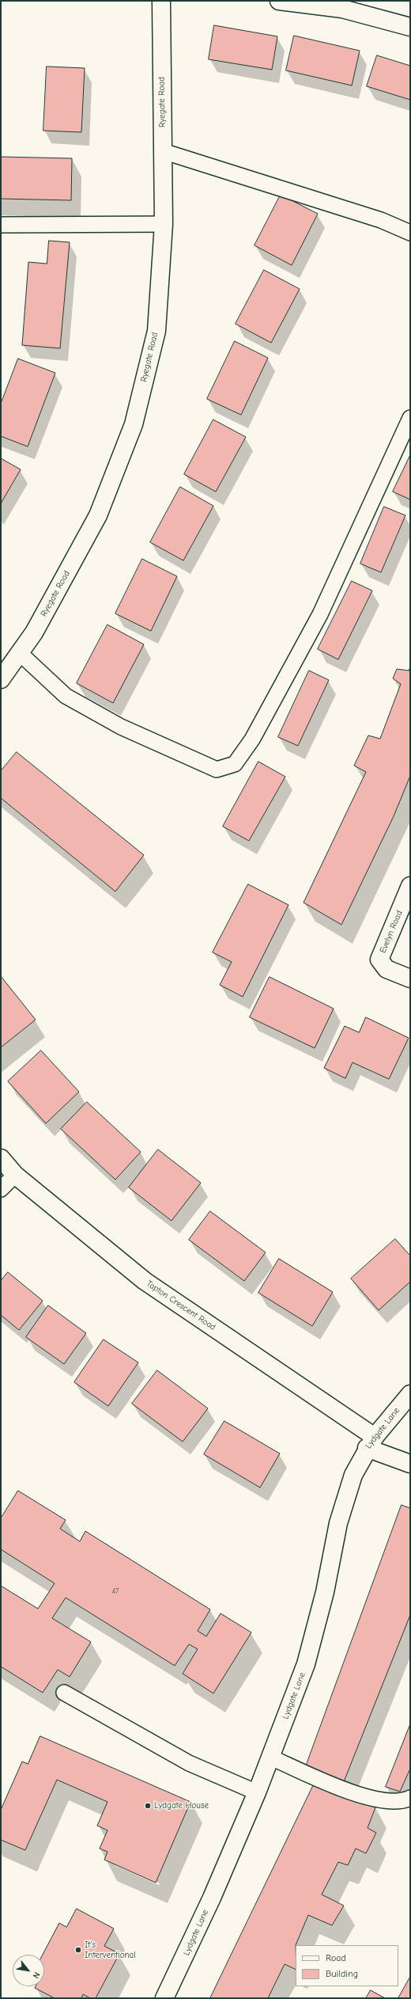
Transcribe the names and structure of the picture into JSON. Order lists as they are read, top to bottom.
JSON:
{
  "streets": {
    "street": [
      "Ryegate Road",
      "Evelyn Road",
      "Tapton Crescent Road",
      "Lydgate Lane"
    ]
  },
  "crossings": [
    ["Tapton Crescent Road", "Lydgate Lane"]
  ],
  "places": ["Lydgate House", "It's Interventional"],
  "house_numbers": ["47"],
  "legend": ["Road", "Building"],
  "north": "bottom right"
}
